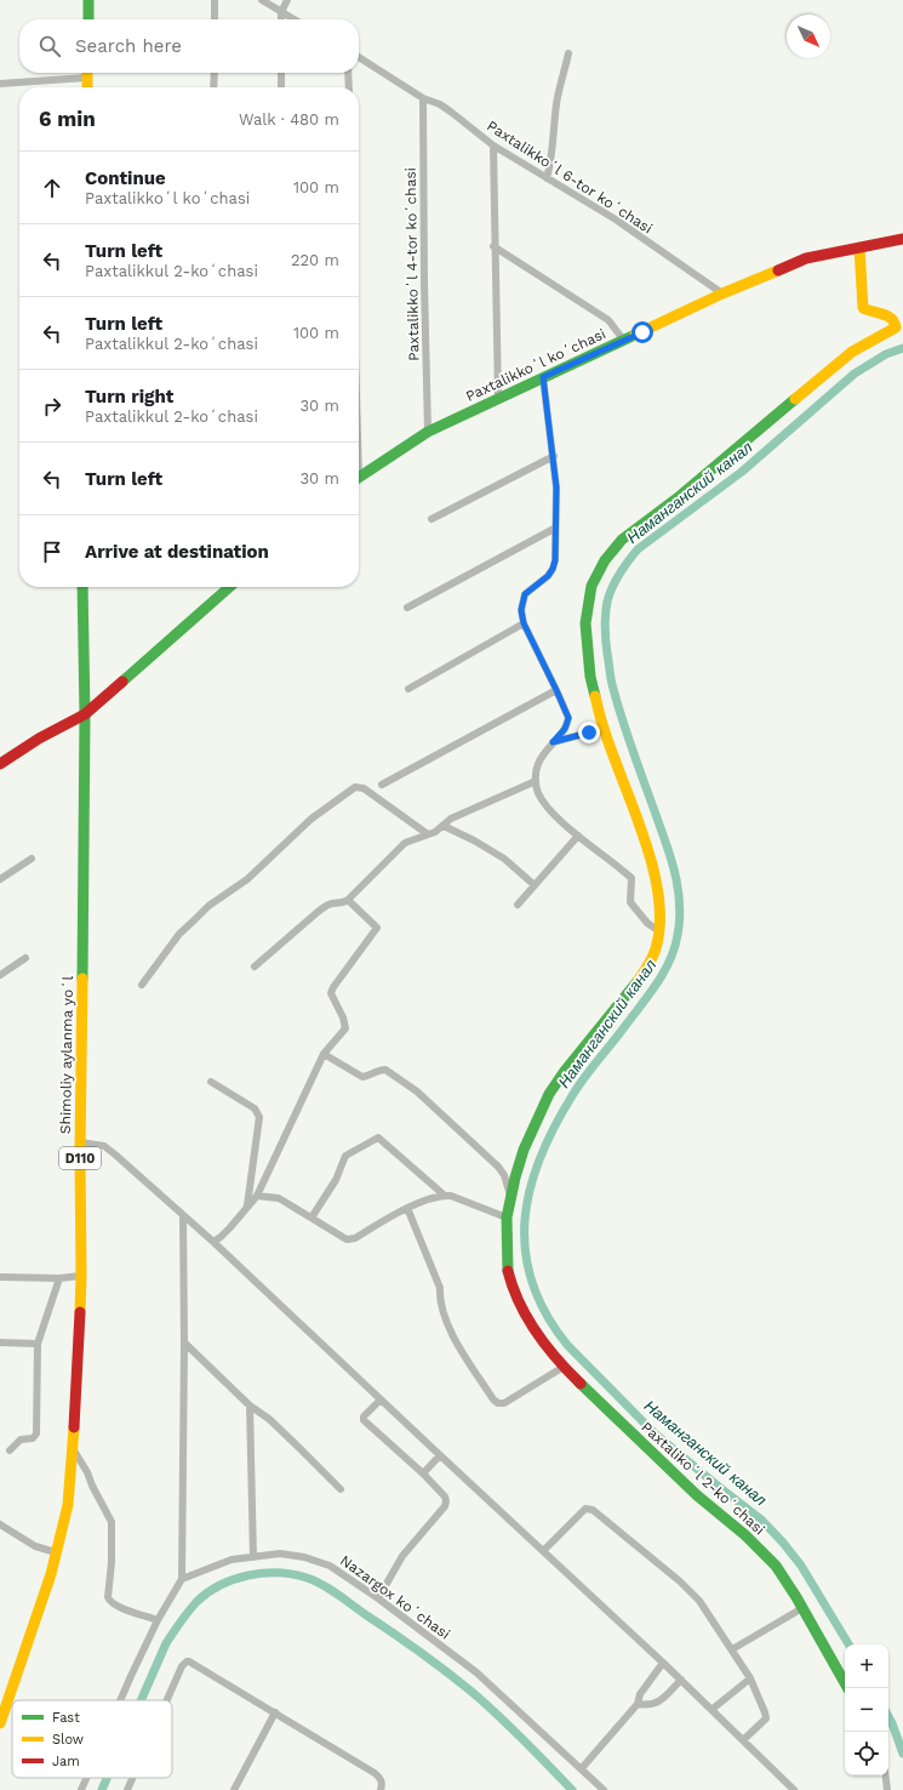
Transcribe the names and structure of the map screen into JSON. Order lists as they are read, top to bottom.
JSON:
{
  "streets": {
    "street": [
      "Paxtalikkoʻl 6-tor koʻchasi",
      "Paxtalikkoʻl 4-tor koʻchasi",
      "Paxtalikkoʻl koʻchasi",
      "Shimoliy aylanma yoʻl",
      "D110",
      "Paxtalikoʻl 2-koʻchasi",
      "Nazargox koʻchasi"
    ]
  },
  "crossings": [
    ["Paxtalikkoʻl 6-tor koʻchasi", "Paxtalikkoʻl 4-tor koʻchasi"],
    ["Paxtalikkoʻl 6-tor koʻchasi", "Paxtalikkoʻl koʻchasi"],
    ["Paxtalikkoʻl 4-tor koʻchasi", "Paxtalikkoʻl koʻchasi"]
  ],
  "water": ["Наманганский канал"],
  "legend": ["Fast", "Slow", "Jam"],
  "north": "bottom right",
  "page": {
    "search": "Search here",
    "heading": ["6 min", "Walk · 480 m"],
    "list": [
      ["Continue", "Paxtalikkoʻl koʻchasi", "100 m"],
      ["Turn left", "Paxtalikkul 2-koʻchasi", "220 m"],
      ["Turn left", "Paxtalikkul 2-koʻchasi", "100 m"],
      ["Turn right", "Paxtalikkul 2-koʻchasi", "30 m"],
      ["Turn left", "30 m"],
      "Arrive at destination"
    ],
    "map_buttons": ["+", "−"]
  }
}
